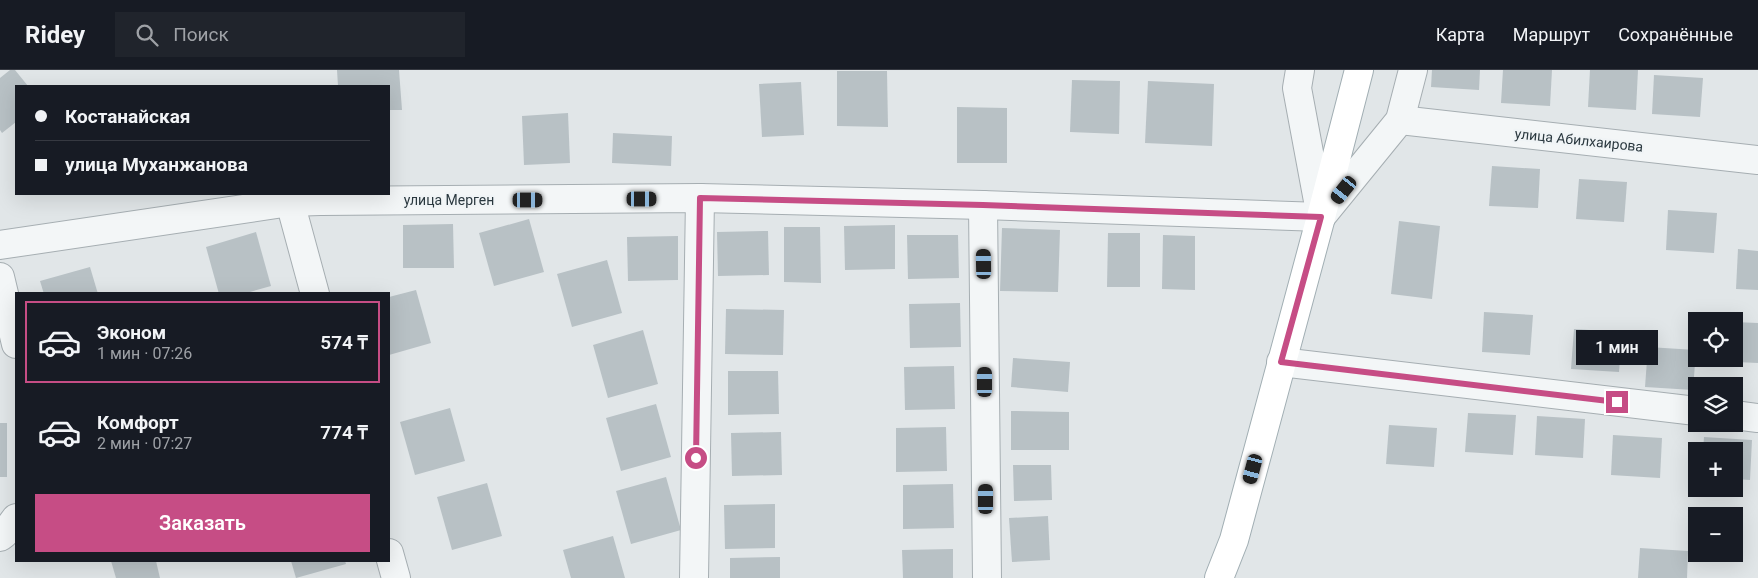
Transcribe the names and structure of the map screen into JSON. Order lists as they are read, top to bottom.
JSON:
{
  "streets": {
    "street": ["улица Абилхаирова", "улица Мерген"]
  },
  "page": {
    "header": "Ridey",
    "search": "Поиск",
    "nav": ["Карта", "Маршрут", "Сохранённые"],
    "banner": ["Костанайская", "улица Муханжанова"],
    "list": [
      {
        "name": "Эконом",
        "note": "1 мин · 07:26",
        "value": "574 ₸"
      },
      {
        "name": "Комфорт",
        "note": "2 мин · 07:27",
        "value": "774 ₸"
      }
    ],
    "map_buttons": ["+", "−"],
    "bubble": "1 мин",
    "buttons": "Заказать"
  }
}
